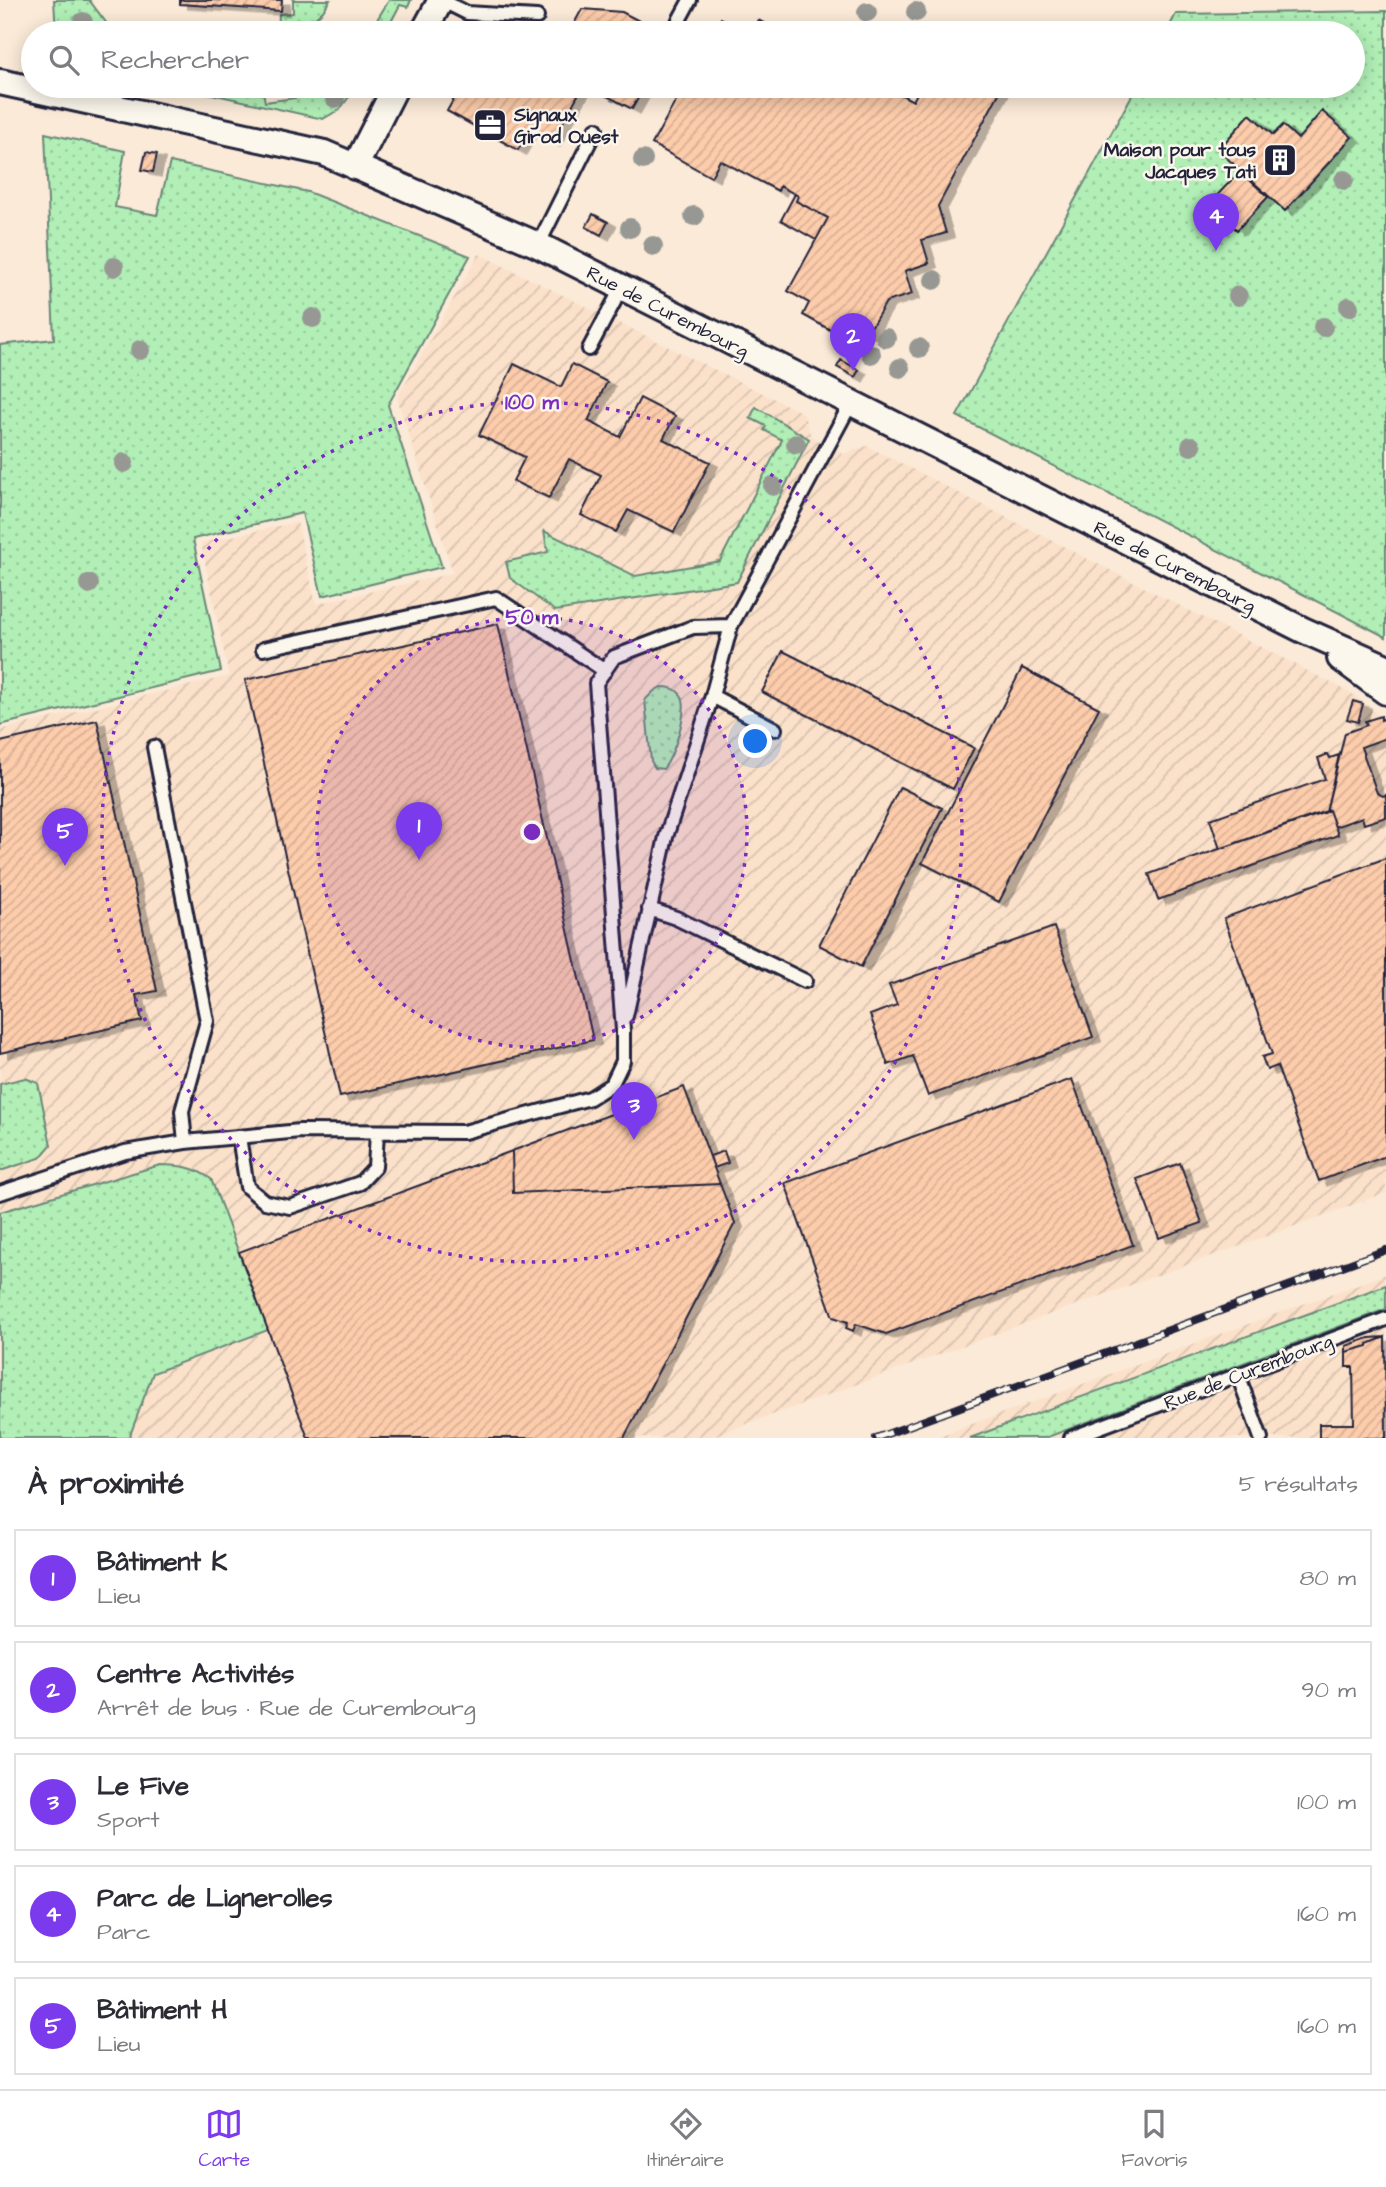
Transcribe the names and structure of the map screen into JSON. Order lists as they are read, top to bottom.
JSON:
{
  "streets": {
    "street": ["Rue de Curembourg"]
  },
  "places": {
    "office": ["Signaux Girod Ouest"],
    "building": ["Maison pour tous Jacques Tati"]
  },
  "page": {
    "search": "Rechercher",
    "pins": [
      "4",
      "2",
      "1",
      "5",
      "3"
    ],
    "heading": ["À proximité", "5 résultats"],
    "list": [
      {
        "mark": "1",
        "name": "Bâtiment K",
        "note": "Lieu",
        "value": "80 m"
      },
      {
        "mark": "2",
        "name": "Centre Activités",
        "note": "Arrêt de bus · Rue de Curembourg",
        "value": "90 m"
      },
      {
        "mark": "3",
        "name": "Le Five",
        "note": "Sport",
        "value": "100 m"
      },
      {
        "mark": "4",
        "name": "Parc de Lignerolles",
        "note": "Parc",
        "value": "160 m"
      },
      {
        "mark": "5",
        "name": "Bâtiment H",
        "note": "Lieu",
        "value": "160 m"
      }
    ],
    "nav": ["Carte", "Itinéraire", "Favoris"]
  },
  "rings": ["100 m", "50 m"]
}
